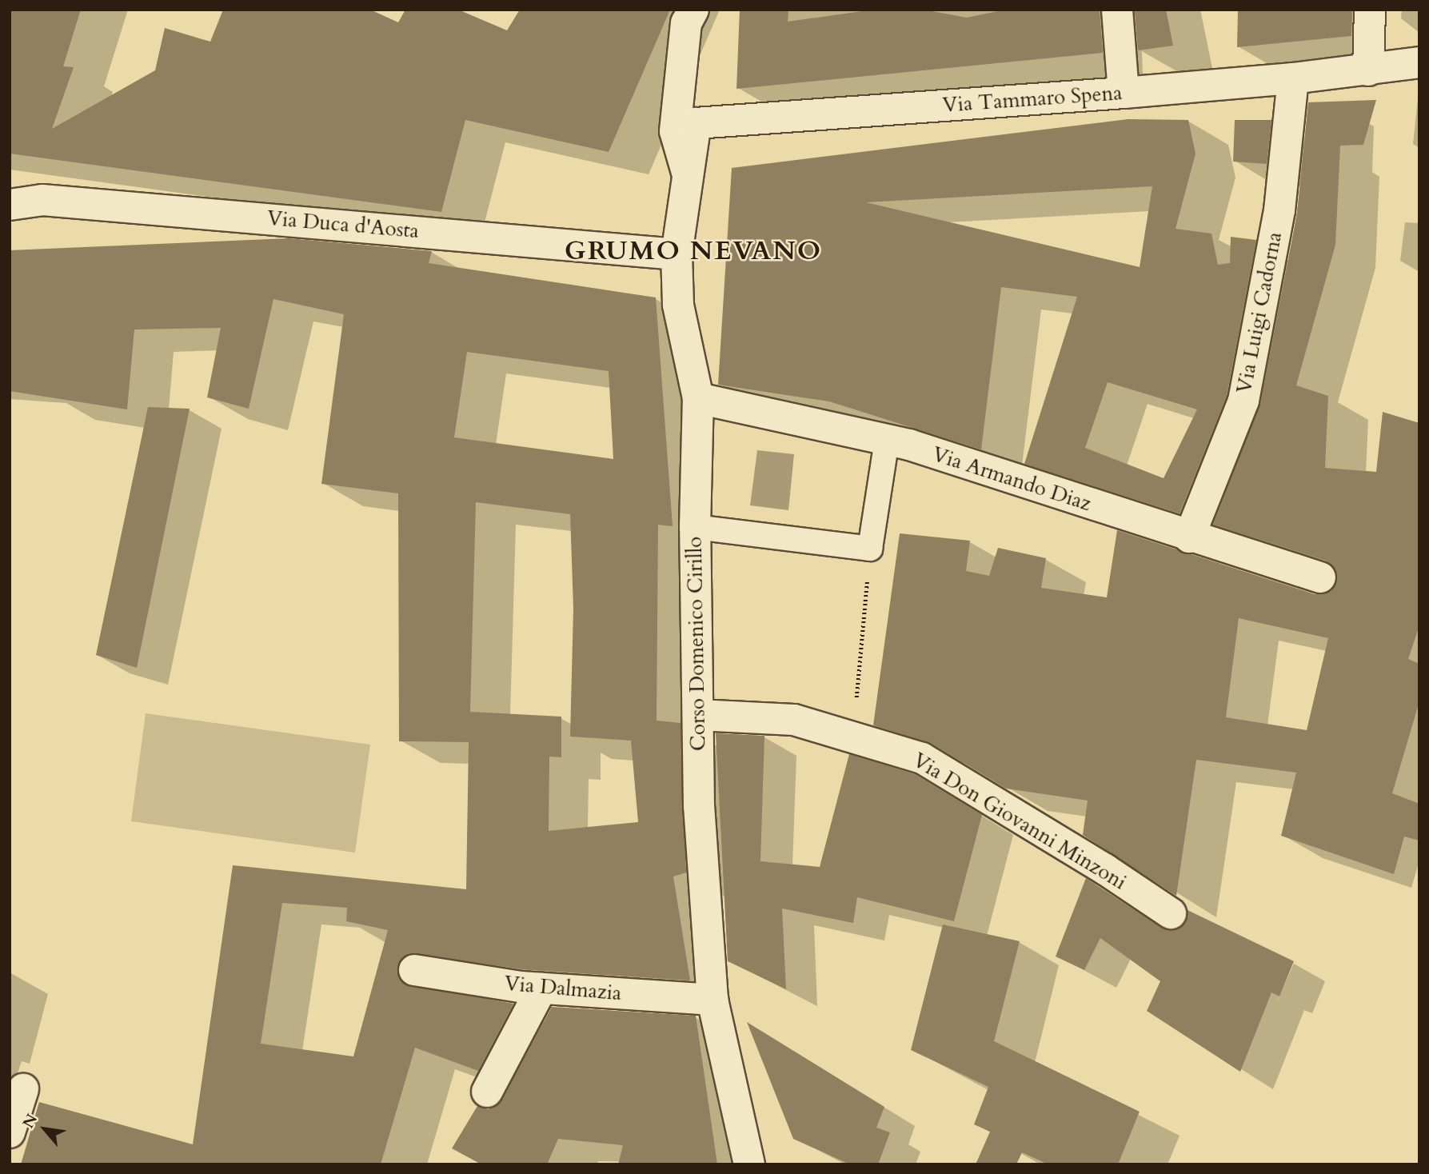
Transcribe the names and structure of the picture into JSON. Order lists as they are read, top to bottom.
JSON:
{
  "streets": {
    "street": [
      "Via Tammaro Spena",
      "Via Duca d'Aosta",
      "Via Luigi Cadorna",
      "Via Armando Diaz",
      "Corso Domenico Cirillo",
      "Via Don Giovanni Minzoni",
      "Via Dalmazia"
    ]
  },
  "crossings": [
    ["Via Tammaro Spena", "Via Luigi Cadorna"],
    ["Via Tammaro Spena", "Corso Domenico Cirillo"],
    ["Via Duca d'Aosta", "Corso Domenico Cirillo"],
    ["Via Luigi Cadorna", "Via Armando Diaz"],
    ["Via Armando Diaz", "Corso Domenico Cirillo"],
    ["Corso Domenico Cirillo", "Via Don Giovanni Minzoni"],
    ["Corso Domenico Cirillo", "Via Dalmazia"]
  ],
  "districts": ["GRUMO NEVANO"],
  "north": "top left"
}
